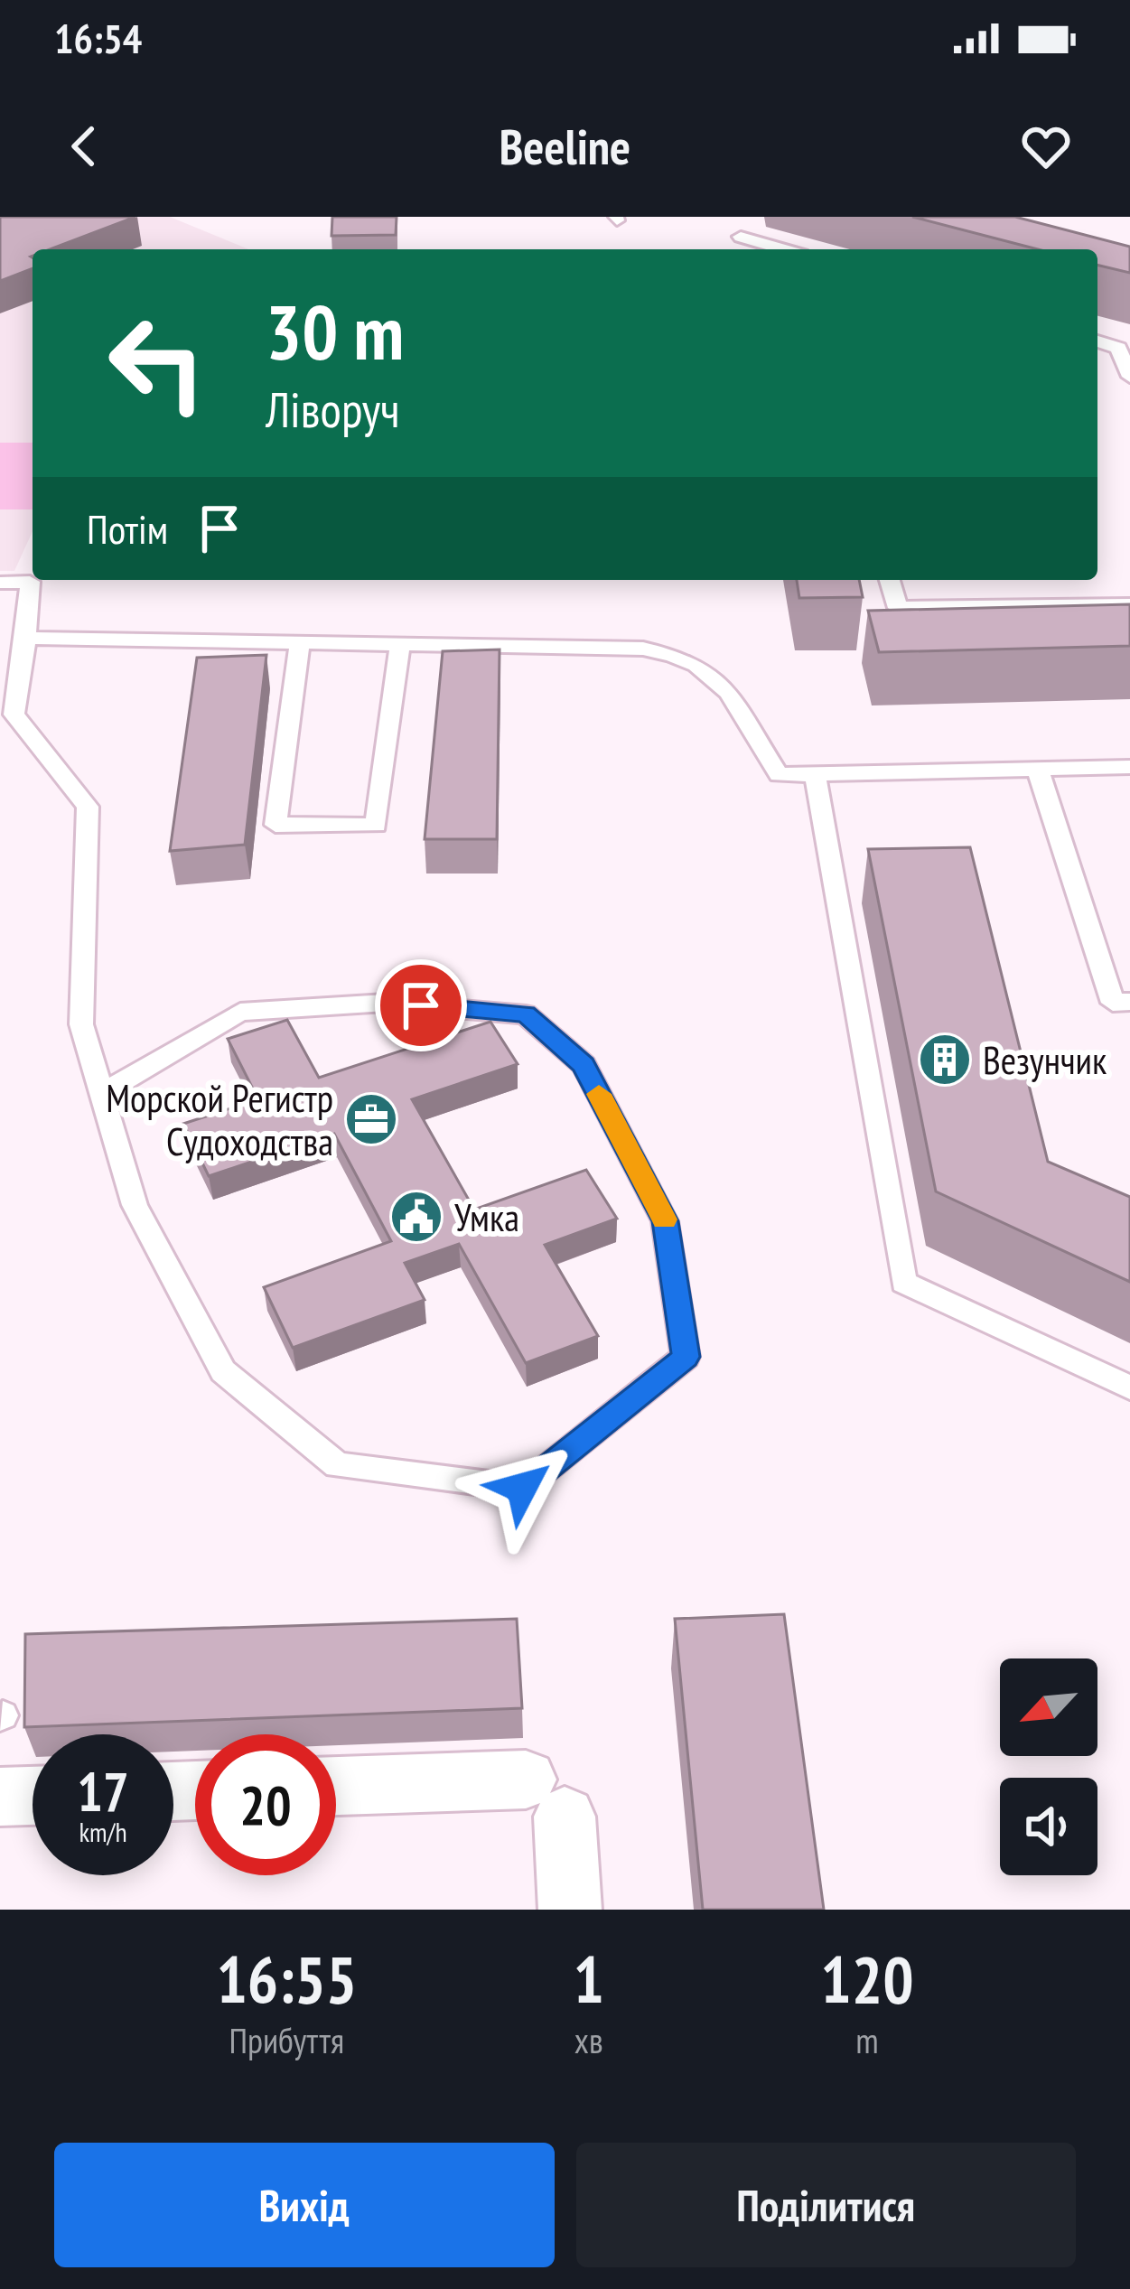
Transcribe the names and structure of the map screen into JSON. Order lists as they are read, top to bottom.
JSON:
{
  "places": {
    "building": ["Везунчик"],
    "office": ["Морской Регистр Судоходства"],
    "public building": ["Умка"]
  },
  "north": "bottom left",
  "page": {
    "status": "16:54",
    "header": "Beeline",
    "turn": ["30 m", "Ліворуч"],
    "then": "Потім",
    "speed": "17 km/h",
    "limit": "20",
    "eta": [
      "16:55",
      "Прибуття",
      "1",
      "хв",
      "120",
      "m"
    ],
    "buttons": ["Вихід", "Поділитися"]
  }
}
